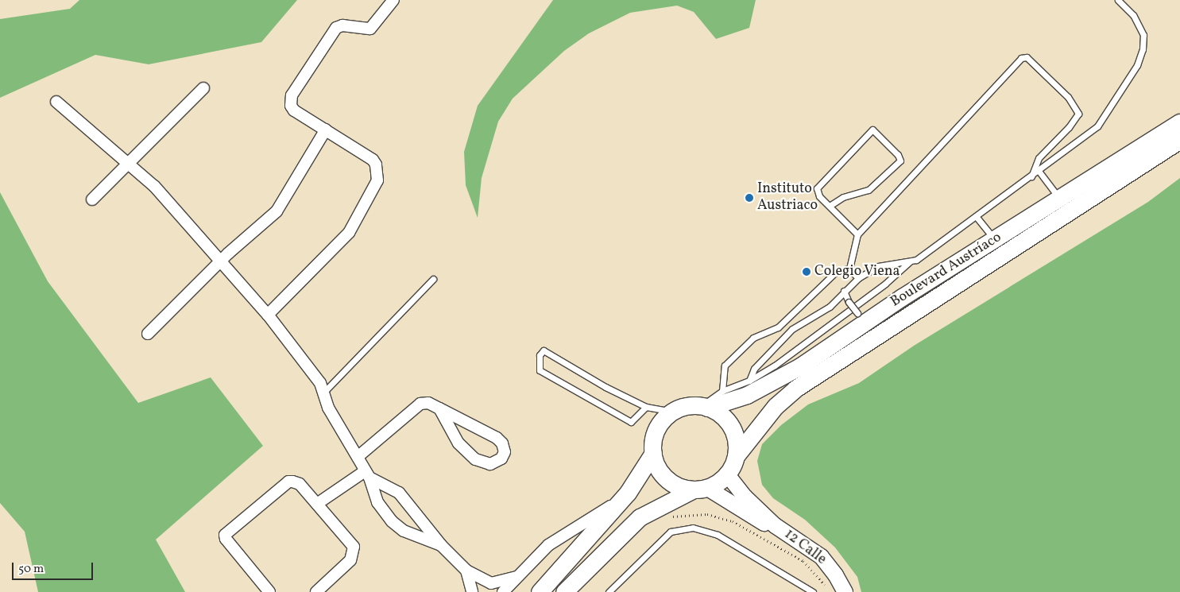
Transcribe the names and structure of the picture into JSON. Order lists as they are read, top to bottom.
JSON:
{
  "streets": {
    "main road": ["Boulevard Austríaco"],
    "street": ["12 Calle"]
  },
  "crossings": [
    ["Boulevard Austríaco", "12 Calle"]
  ],
  "places": ["Instituto Austriaco", "Colegio Viena"],
  "scale_bar": "50 m"
}
